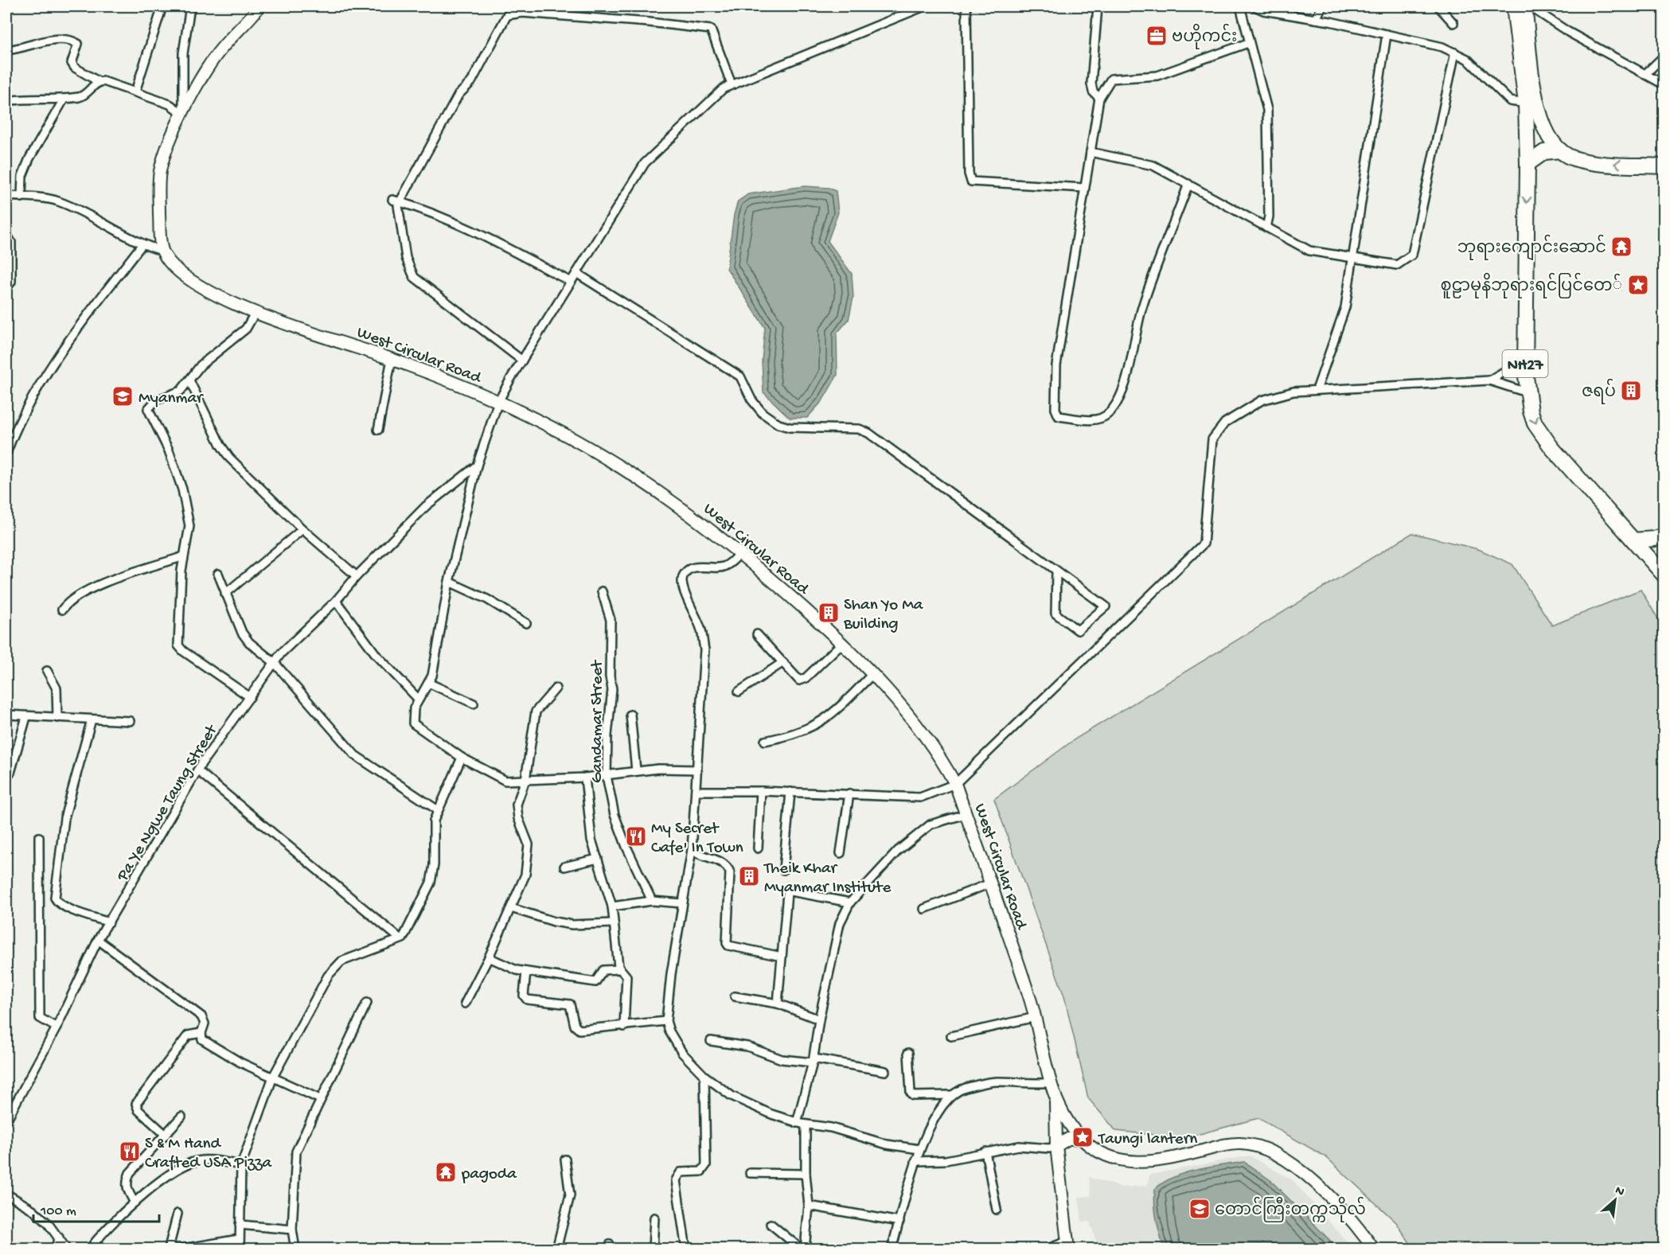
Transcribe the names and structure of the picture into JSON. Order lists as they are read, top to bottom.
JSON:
{
  "streets": {
    "highway": ["NH27"],
    "street": ["West Circular Road", "Gandamar Street", "Pa Ye Ngwe Taung Street"]
  },
  "places": {
    "office": ["ဗဟိုကင်း"],
    "temple": ["ဘုရားကျောင်းဆောင်", "pagoda"],
    "place": ["စူဠာမုနိဘုရားရင်ပြင်တေ်", "Taungi lantern"],
    "building": ["ဇရပ်", "Shan Yo Ma Building", "Theik Khar Myanmar Institute"],
    "school or university": ["Myanmar", "တောင်ကြီးတက္ကသိုလ်"],
    "restaurant": ["My Secret Cafe' In Town", "S & M Hand Crafted USA Pizza"]
  },
  "scale_bar": "100 m",
  "north": "top right"
}
